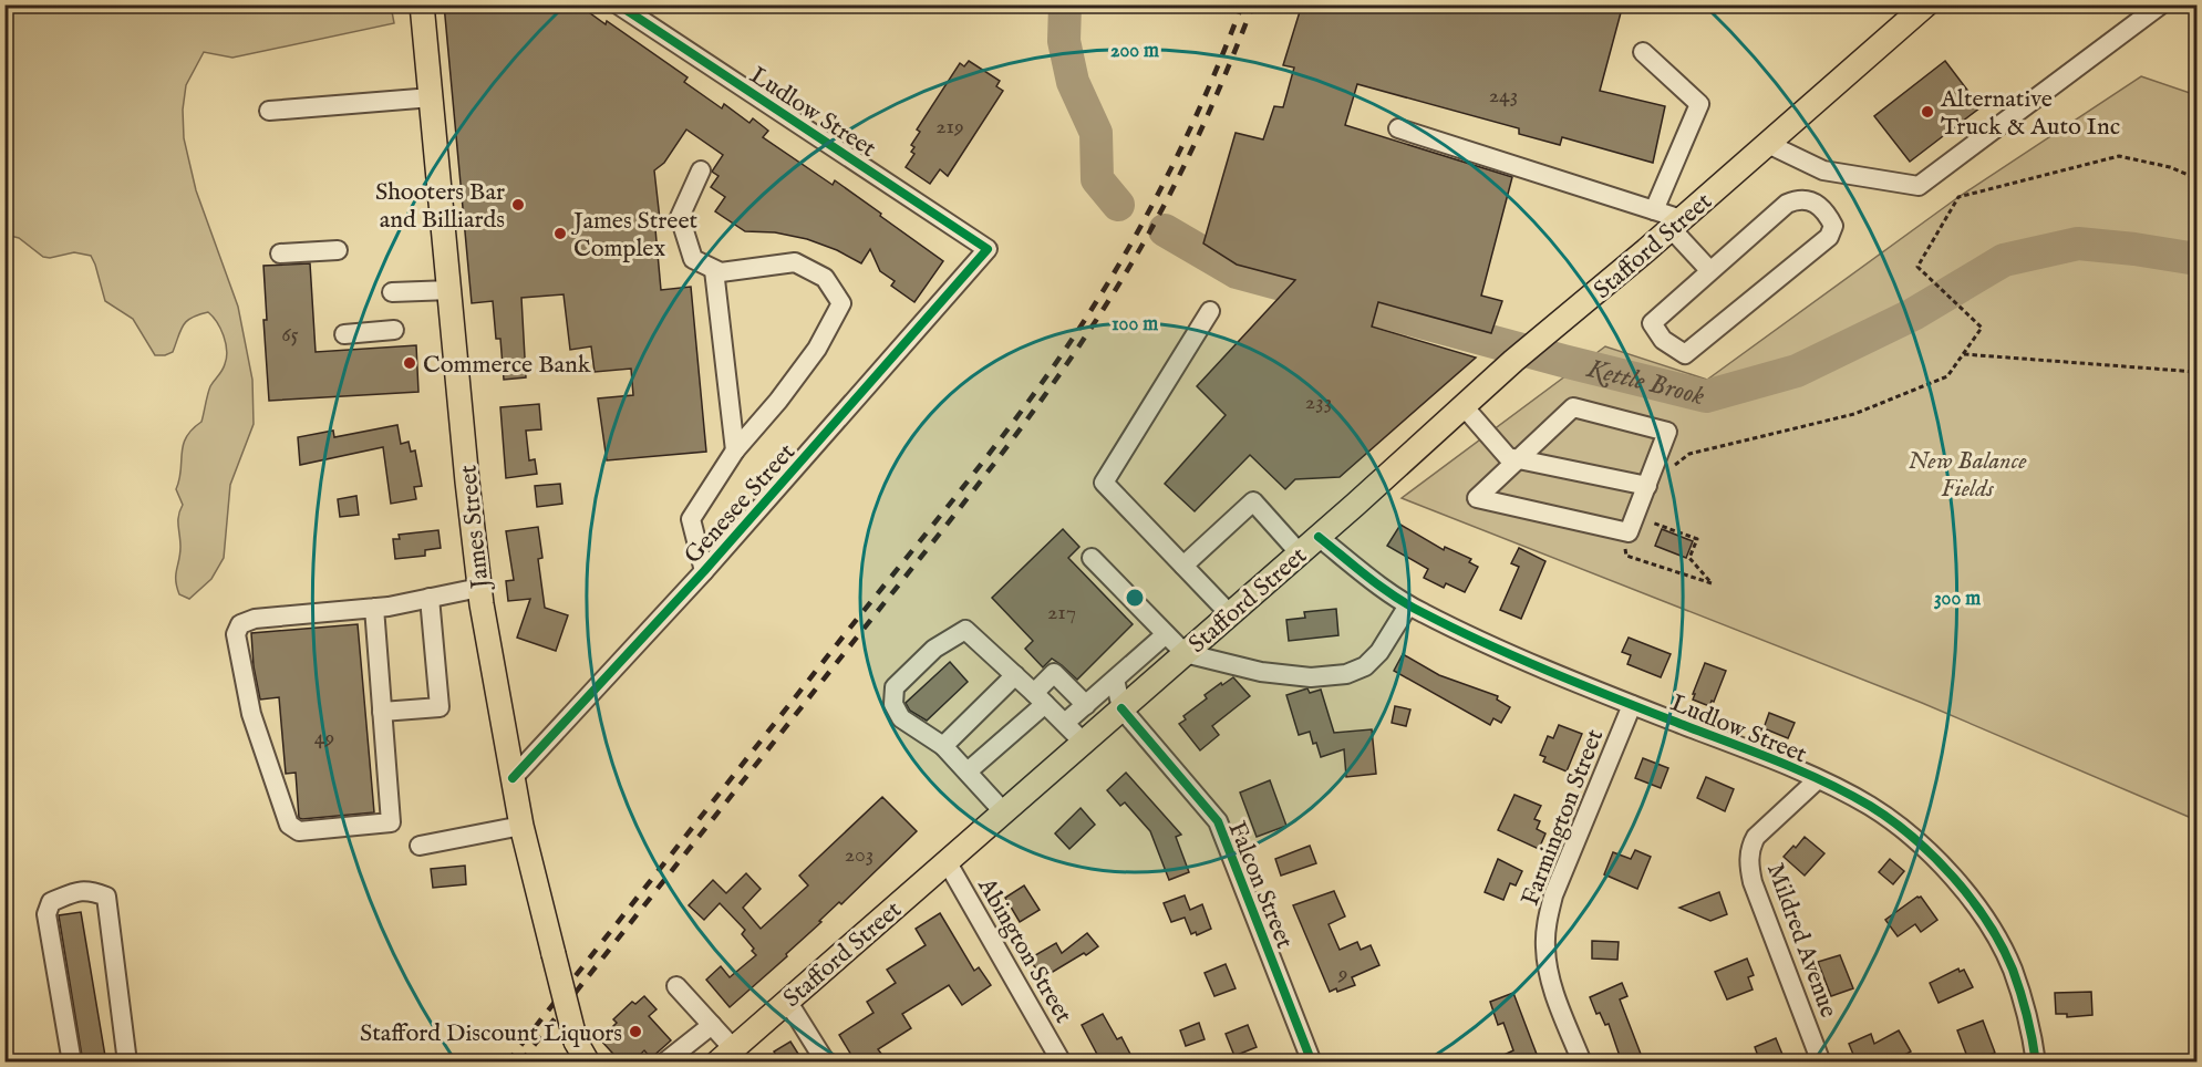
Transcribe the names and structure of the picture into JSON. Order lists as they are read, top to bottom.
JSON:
{
  "streets": {
    "main road": ["Stafford Street", "James Street"],
    "street": [
      "Ludlow Street",
      "Genesee Street",
      "Farmington Street",
      "Falcon Street",
      "Mildred Avenue",
      "Abington Street"
    ]
  },
  "crossings": [
    ["Ludlow Street", "Stafford Street"],
    ["Ludlow Street", "Genesee Street"],
    ["Ludlow Street", "Farmington Street"],
    ["Ludlow Street", "Mildred Avenue"],
    ["Stafford Street", "Falcon Street"],
    ["Stafford Street", "Abington Street"],
    ["Genesee Street", "James Street"]
  ],
  "water": ["Kettle Brook"],
  "parks": ["New Balance Fields"],
  "places": [
    "Alternative Truck & Auto Inc",
    "Shooters Bar and Billiards",
    "James Street Complex",
    "Commerce Bank",
    "Stafford Discount Liquors"
  ],
  "house_numbers": [
    "243",
    "219",
    "65",
    "233",
    "217",
    "49",
    "203",
    "9"
  ],
  "rings": ["200 m", "100 m", "300 m"]
}
